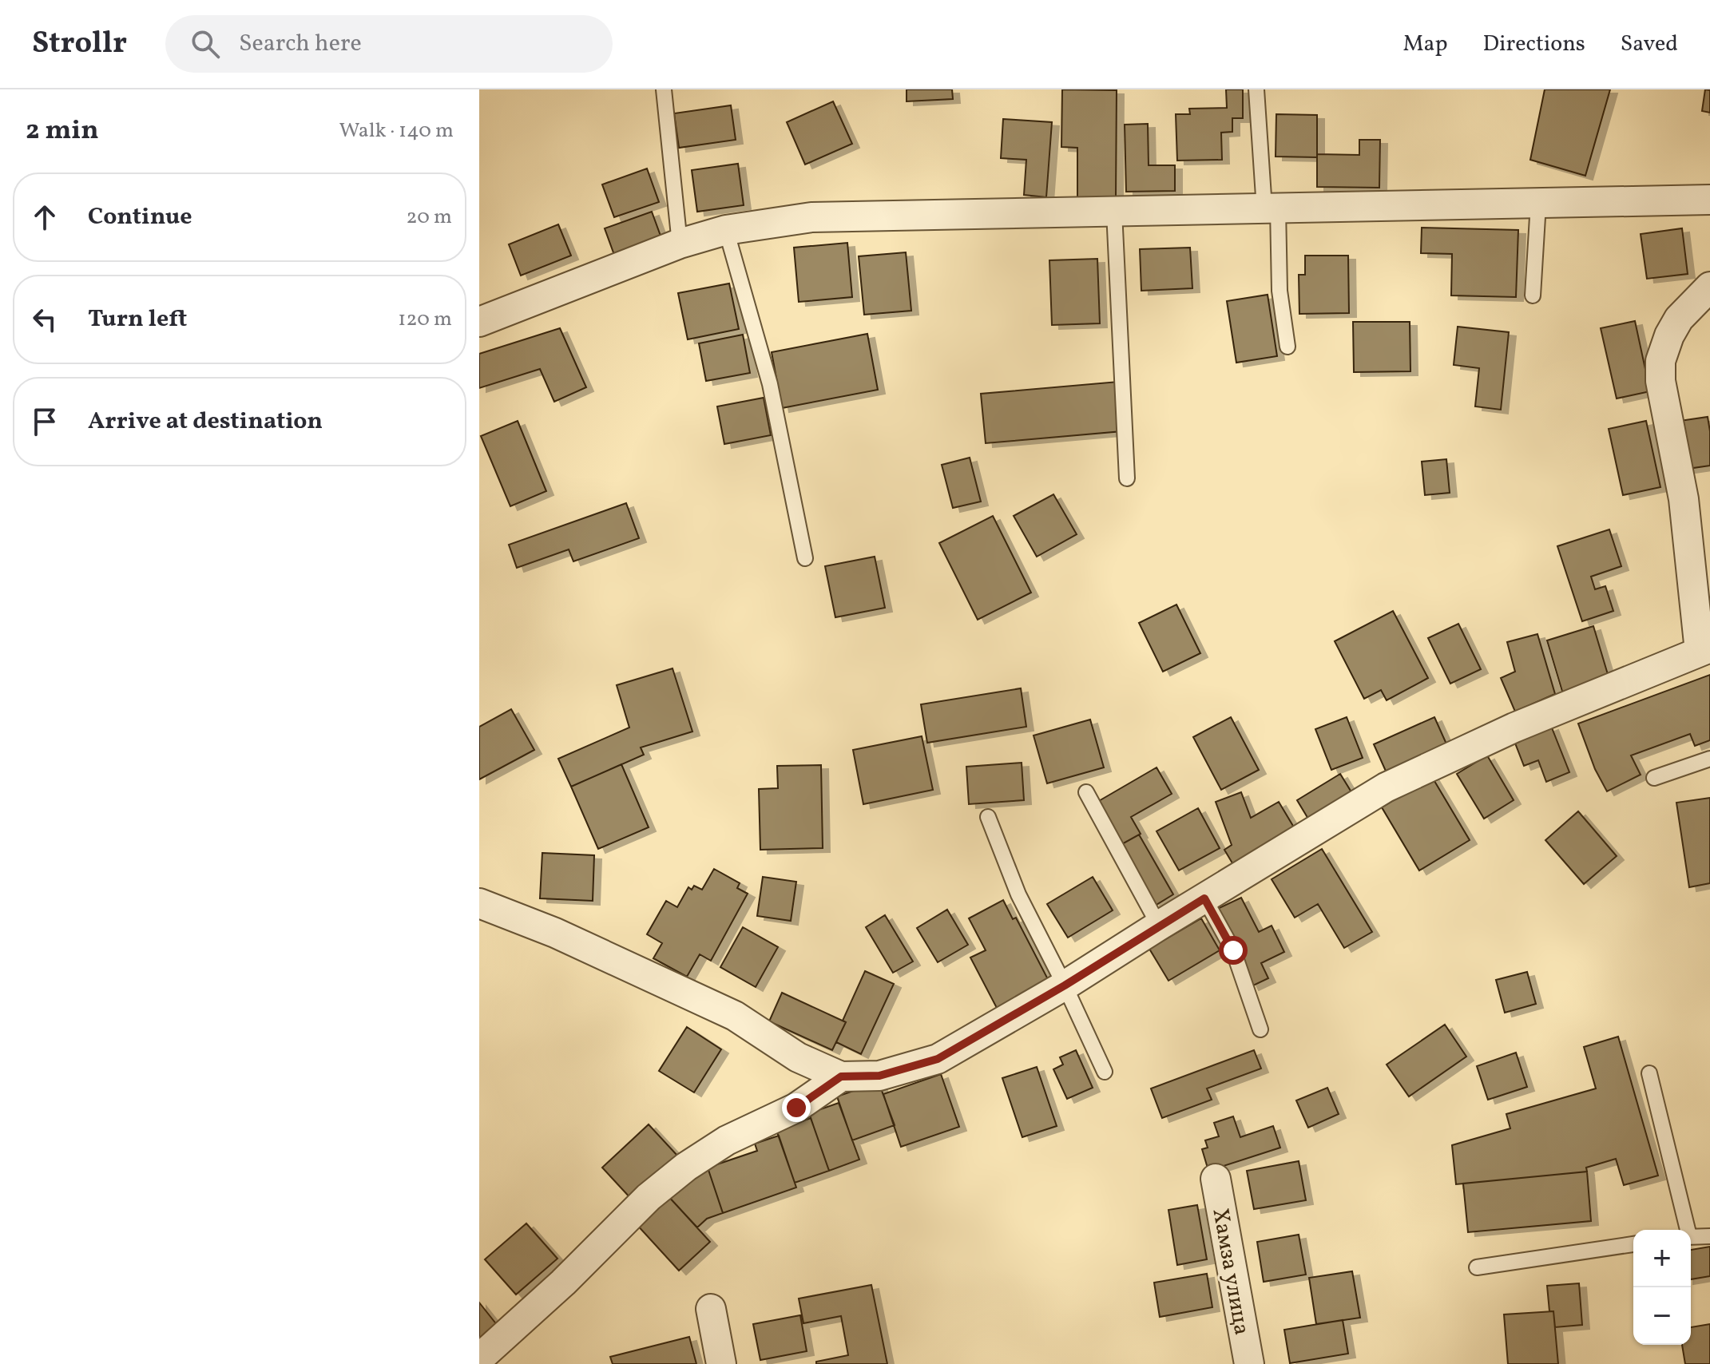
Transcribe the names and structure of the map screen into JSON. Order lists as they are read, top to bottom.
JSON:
{
  "streets": {
    "street": ["Хамза улица"]
  },
  "page": {
    "header": "Strollr",
    "search": "Search here",
    "nav": ["Map", "Directions", "Saved"],
    "heading": ["2 min", "Walk · 140 m"],
    "list": [
      ["Continue", "20 m"],
      ["Turn left", "120 m"],
      "Arrive at destination"
    ],
    "map_buttons": ["+", "−"]
  }
}
